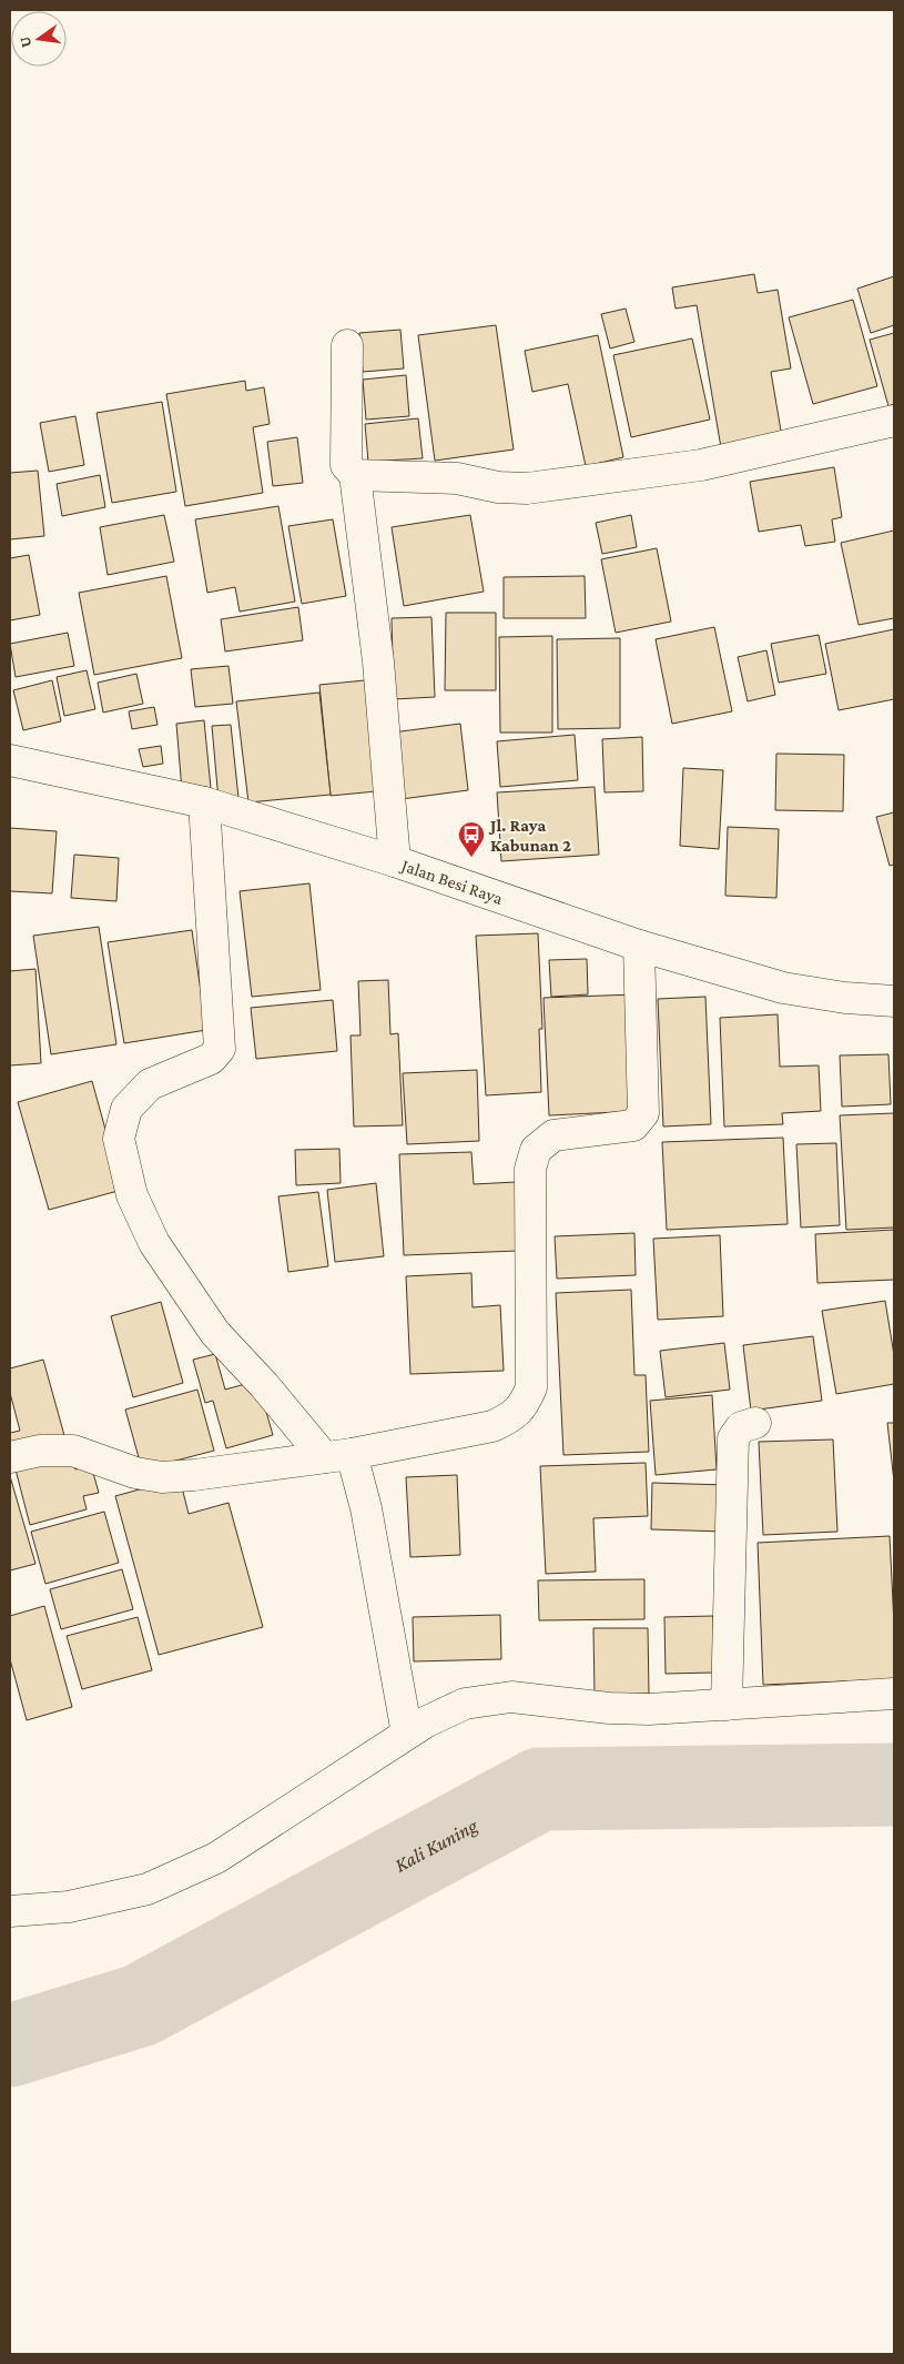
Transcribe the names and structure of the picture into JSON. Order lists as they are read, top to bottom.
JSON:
{
  "streets": {
    "street": ["Jalan Besi Raya"]
  },
  "water": ["Kali Kuning"],
  "places": {
    "bus stop": ["Jl. Raya Kabunan 2"]
  },
  "north": "left"
}
